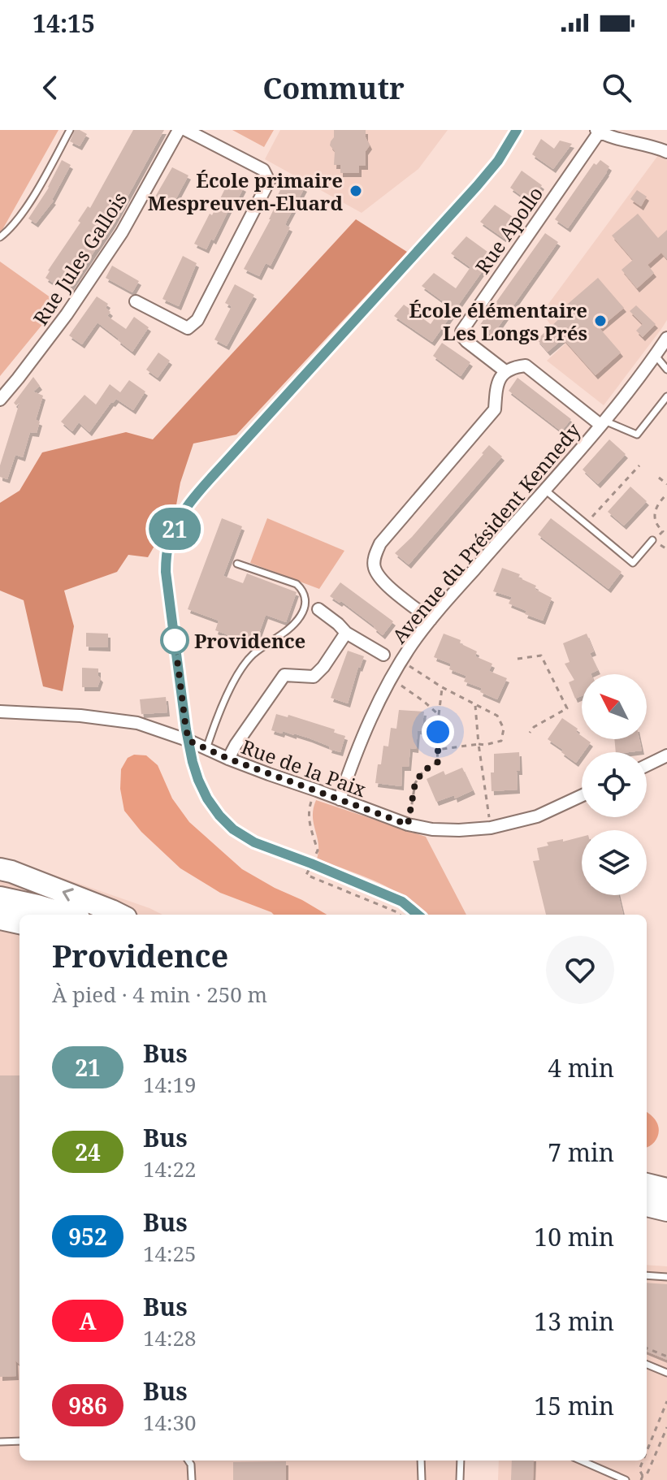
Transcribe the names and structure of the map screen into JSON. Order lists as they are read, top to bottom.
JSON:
{
  "streets": {
    "street": [
      "Rue Apollo",
      "Rue Jules Gallois",
      "Avenue du Président Kennedy",
      "Rue de la Paix"
    ]
  },
  "crossings": [
    ["Avenue du Président Kennedy", "Rue de la Paix"]
  ],
  "places": ["École primaire Mespreuven-Eluard", "École élémentaire Les Longs Prés", "Providence"],
  "lines": ["bus line 21"],
  "north": "top left",
  "page": {
    "status": "14:15",
    "header": "Commutr",
    "on_map": "21",
    "heading": ["Providence", "À pied · 4 min · 250 m"],
    "list": [
      {
        "mark": "21",
        "name": "Bus",
        "note": "14:19",
        "value": "4 min"
      },
      {
        "mark": "24",
        "name": "Bus",
        "note": "14:22",
        "value": "7 min"
      },
      {
        "mark": "952",
        "name": "Bus",
        "note": "14:25",
        "value": "10 min"
      },
      {
        "mark": "A",
        "name": "Bus",
        "note": "14:28",
        "value": "13 min"
      },
      {
        "mark": "986",
        "name": "Bus",
        "note": "14:30",
        "value": "15 min"
      }
    ]
  }
}
